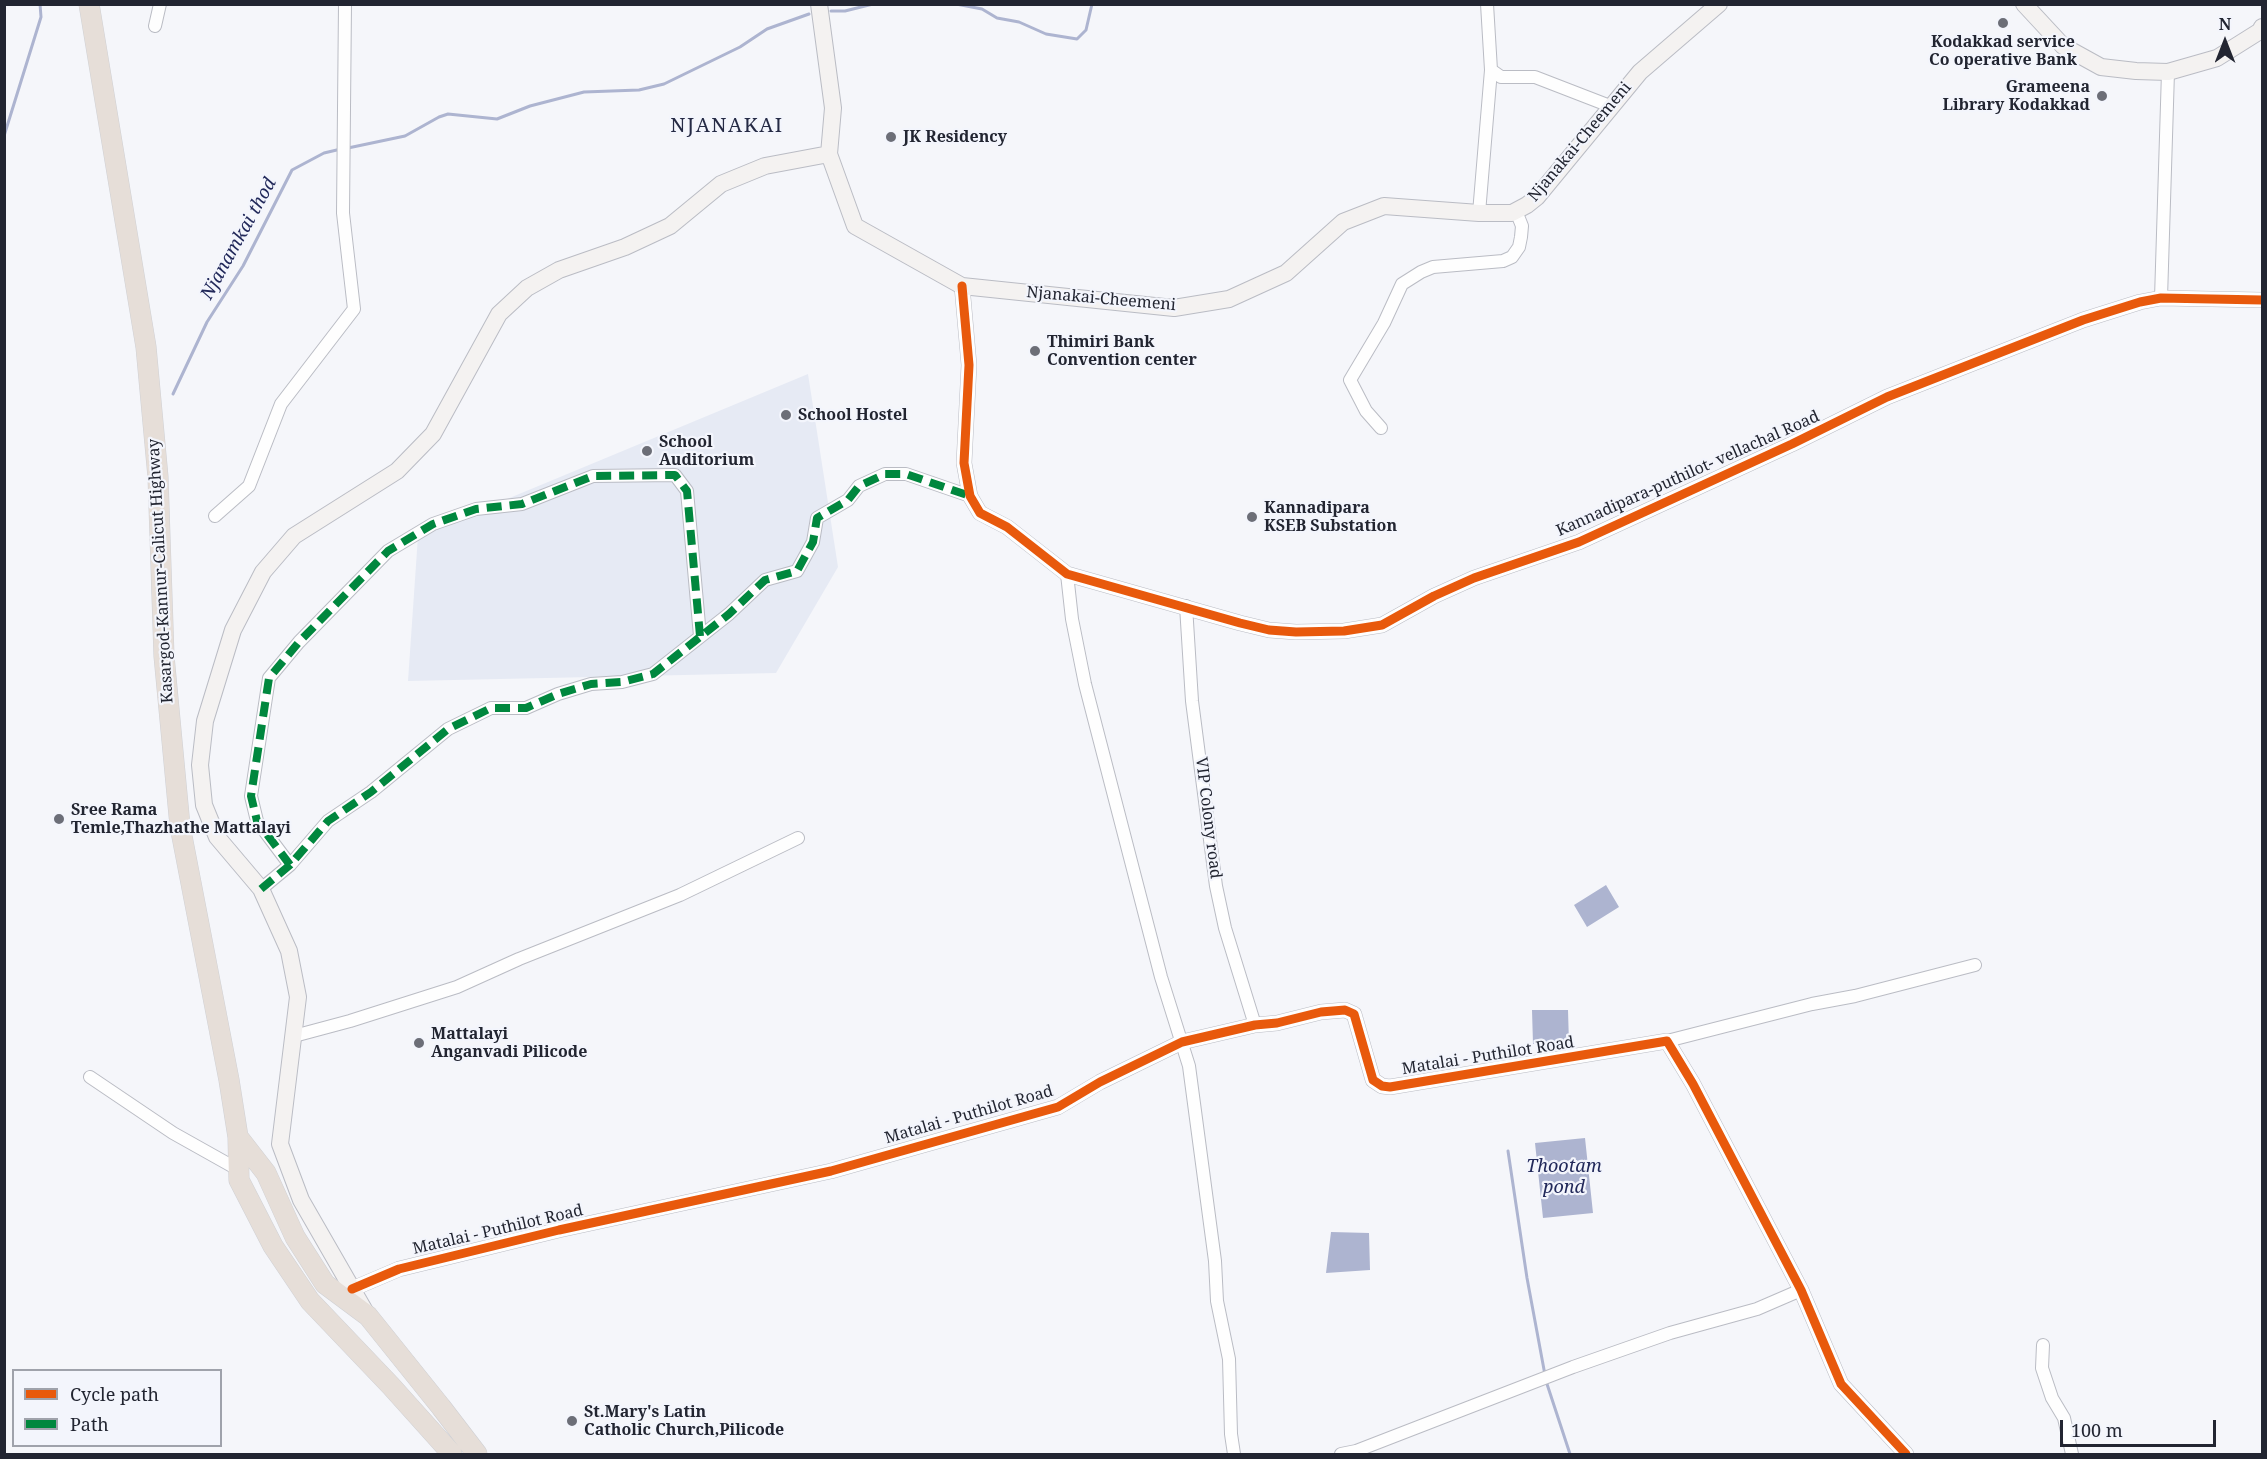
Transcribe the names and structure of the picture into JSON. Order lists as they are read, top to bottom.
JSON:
{
  "streets": {
    "highway": ["Kasargod-Kannur-Calicut Highway"],
    "main road": ["Njanakai-Cheemeni"],
    "street": ["Kannadipara-puthilot- vellachal Road", "VIP Colony road", "Matalai - Puthilot Road"]
  },
  "crossings": [
    ["Njanakai-Cheemeni", "Kasargod-Kannur-Calicut Highway"],
    ["Kannadipara-puthilot- vellachal Road", "VIP Colony road"],
    ["Kasargod-Kannur-Calicut Highway", "Matalai - Puthilot Road"],
    ["VIP Colony road", "Matalai - Puthilot Road"]
  ],
  "districts": ["NJANAKAI"],
  "water": ["Njanamkai thod", "Thootam pond"],
  "places": [
    "Kodakkad service Co operative Bank",
    "Grameena Library Kodakkad",
    "JK Residency",
    "Thimiri Bank Convention center",
    "School Hostel",
    "School Auditorium",
    "Kannadipara KSEB Substation",
    "Sree Rama Temle,Thazhathe Mattalayi",
    "Mattalayi Anganvadi Pilicode",
    "St.Mary's Latin Catholic Church,Pilicode"
  ],
  "legend": ["Cycle path", "Path"],
  "scale_bar": "100 m",
  "north": "top"
}
